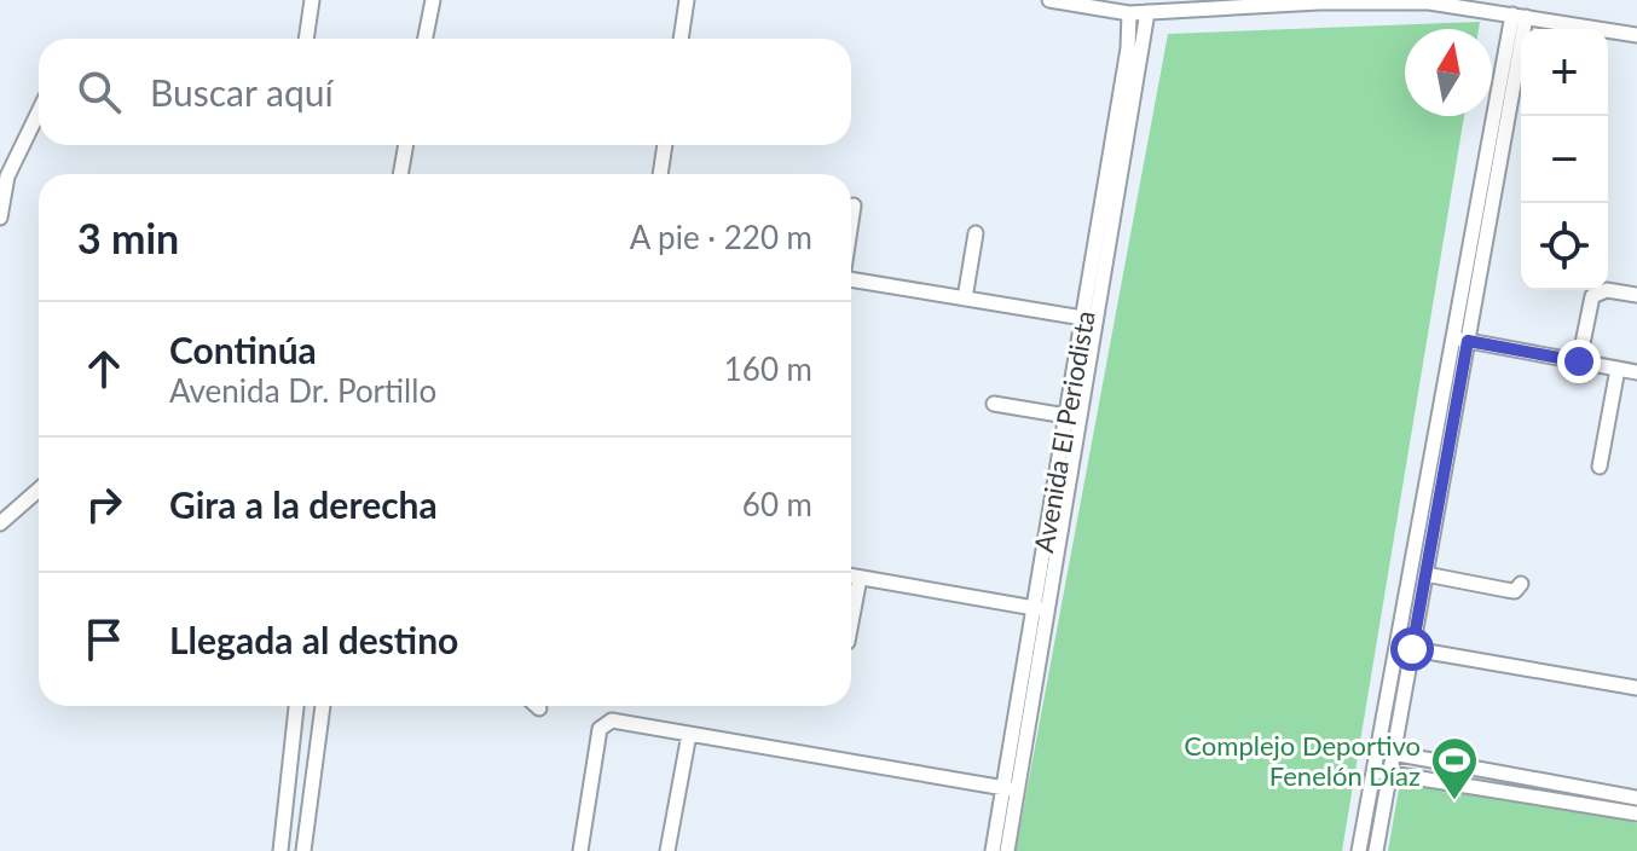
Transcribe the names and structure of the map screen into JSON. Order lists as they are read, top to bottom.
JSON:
{
  "streets": {
    "street": ["Avenida El Periodista"]
  },
  "places": {
    "sports": ["Complejo Deportivo Fenelón Díaz"]
  },
  "north": "top",
  "page": {
    "map_buttons": ["+", "−"],
    "search": "Buscar aquí",
    "heading": ["3 min", "A pie · 220 m"],
    "list": [
      ["Continúa", "Avenida Dr. Portillo", "160 m"],
      ["Gira a la derecha", "60 m"],
      "Llegada al destino"
    ]
  }
}
